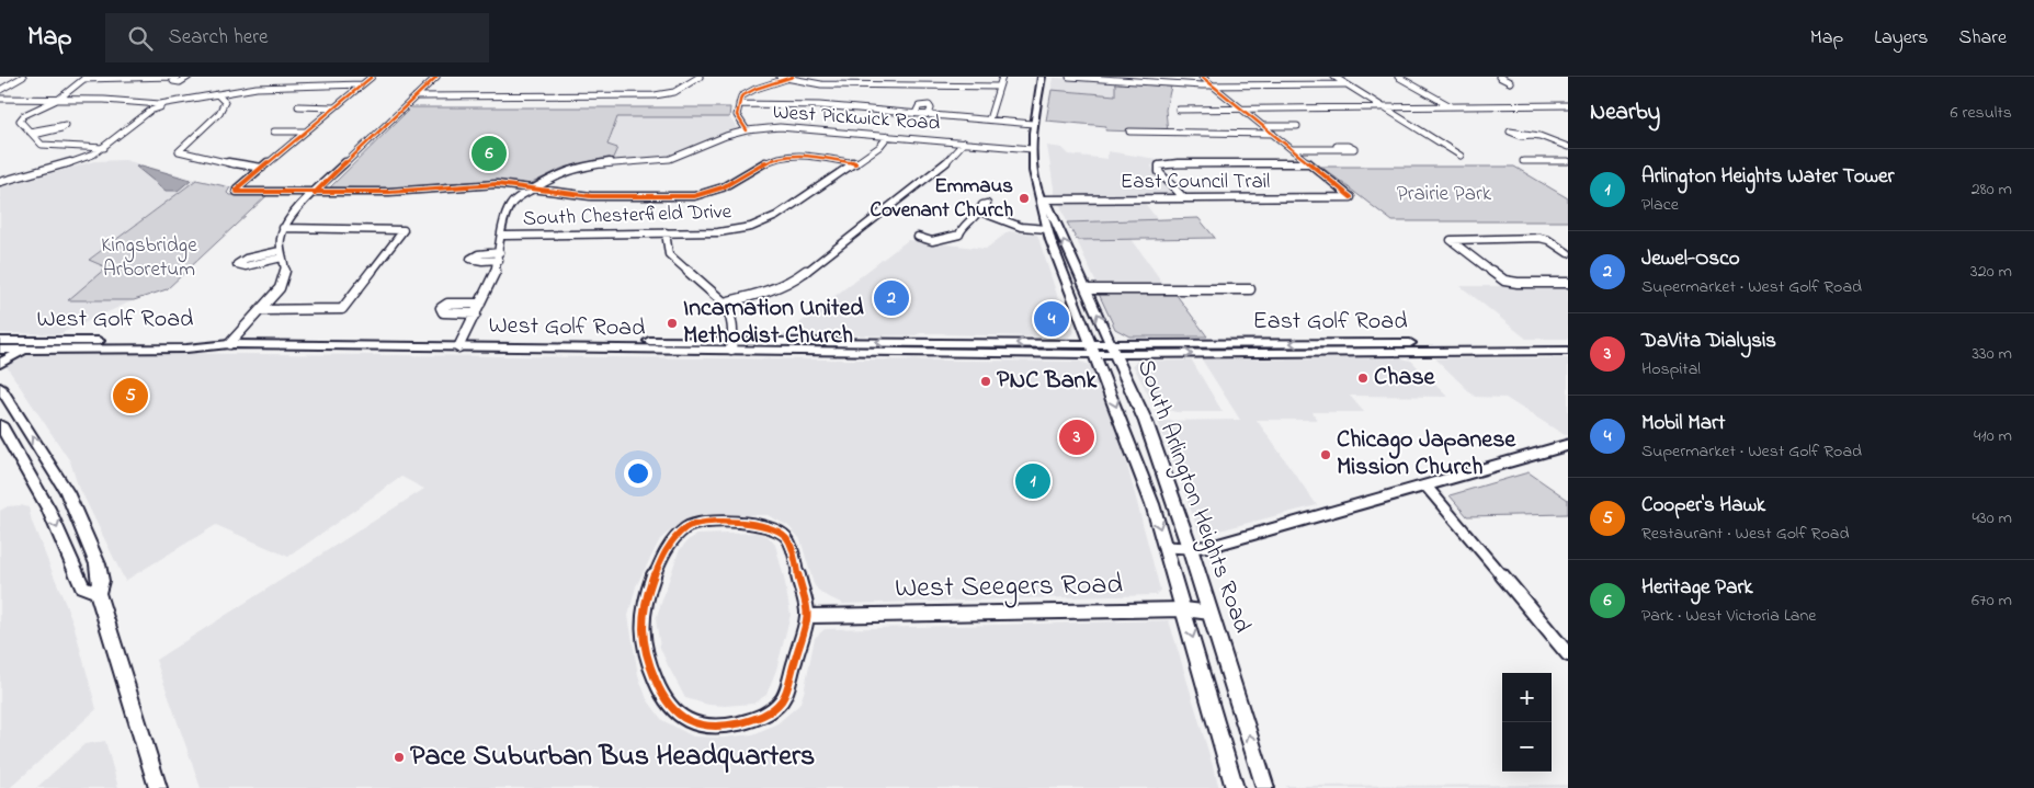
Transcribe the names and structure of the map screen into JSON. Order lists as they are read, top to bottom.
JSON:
{
  "streets": {
    "main road": ["West Golf Road", "East Golf Road", "South Arlington Heights Road"],
    "street": [
      "West Pickwick Road",
      "East Council Trail",
      "South Chesterfield Drive",
      "West Seegers Road"
    ]
  },
  "crossings": [
    ["West Pickwick Road", "South Chesterfield Drive"],
    ["West Pickwick Road", "South Arlington Heights Road"],
    ["East Council Trail", "South Arlington Heights Road"],
    ["West Golf Road", "East Golf Road"],
    ["West Golf Road", "South Arlington Heights Road"],
    ["East Golf Road", "South Arlington Heights Road"],
    ["South Arlington Heights Road", "West Seegers Road"]
  ],
  "parks": ["Prairie Park", "Kingsbridge Arboretum"],
  "places": [
    "Emmaus Covenant Church",
    "Incarnation United Methodist Church",
    "Chase",
    "PNC Bank",
    "Chicago Japanese Mission Church",
    "Pace Suburban Bus Headquarters"
  ],
  "page": {
    "header": "Map",
    "search": "Search here",
    "nav": ["Map", "Layers", "Share"],
    "heading": ["Nearby", "6 results"],
    "pins": [
      "6",
      "2",
      "4",
      "5",
      "3",
      "1"
    ],
    "list": [
      {
        "mark": "1",
        "name": "Arlington Heights Water Tower",
        "note": "Place",
        "value": "280 m"
      },
      {
        "mark": "2",
        "name": "Jewel-Osco",
        "note": "Supermarket · West Golf Road",
        "value": "320 m"
      },
      {
        "mark": "3",
        "name": "DaVita Dialysis",
        "note": "Hospital",
        "value": "330 m"
      },
      {
        "mark": "4",
        "name": "Mobil Mart",
        "note": "Supermarket · West Golf Road",
        "value": "410 m"
      },
      {
        "mark": "5",
        "name": "Cooper's Hawk",
        "note": "Restaurant · West Golf Road",
        "value": "430 m"
      },
      {
        "mark": "6",
        "name": "Heritage Park",
        "note": "Park · West Victoria Lane",
        "value": "670 m"
      }
    ],
    "map_buttons": ["+", "−"]
  }
}
